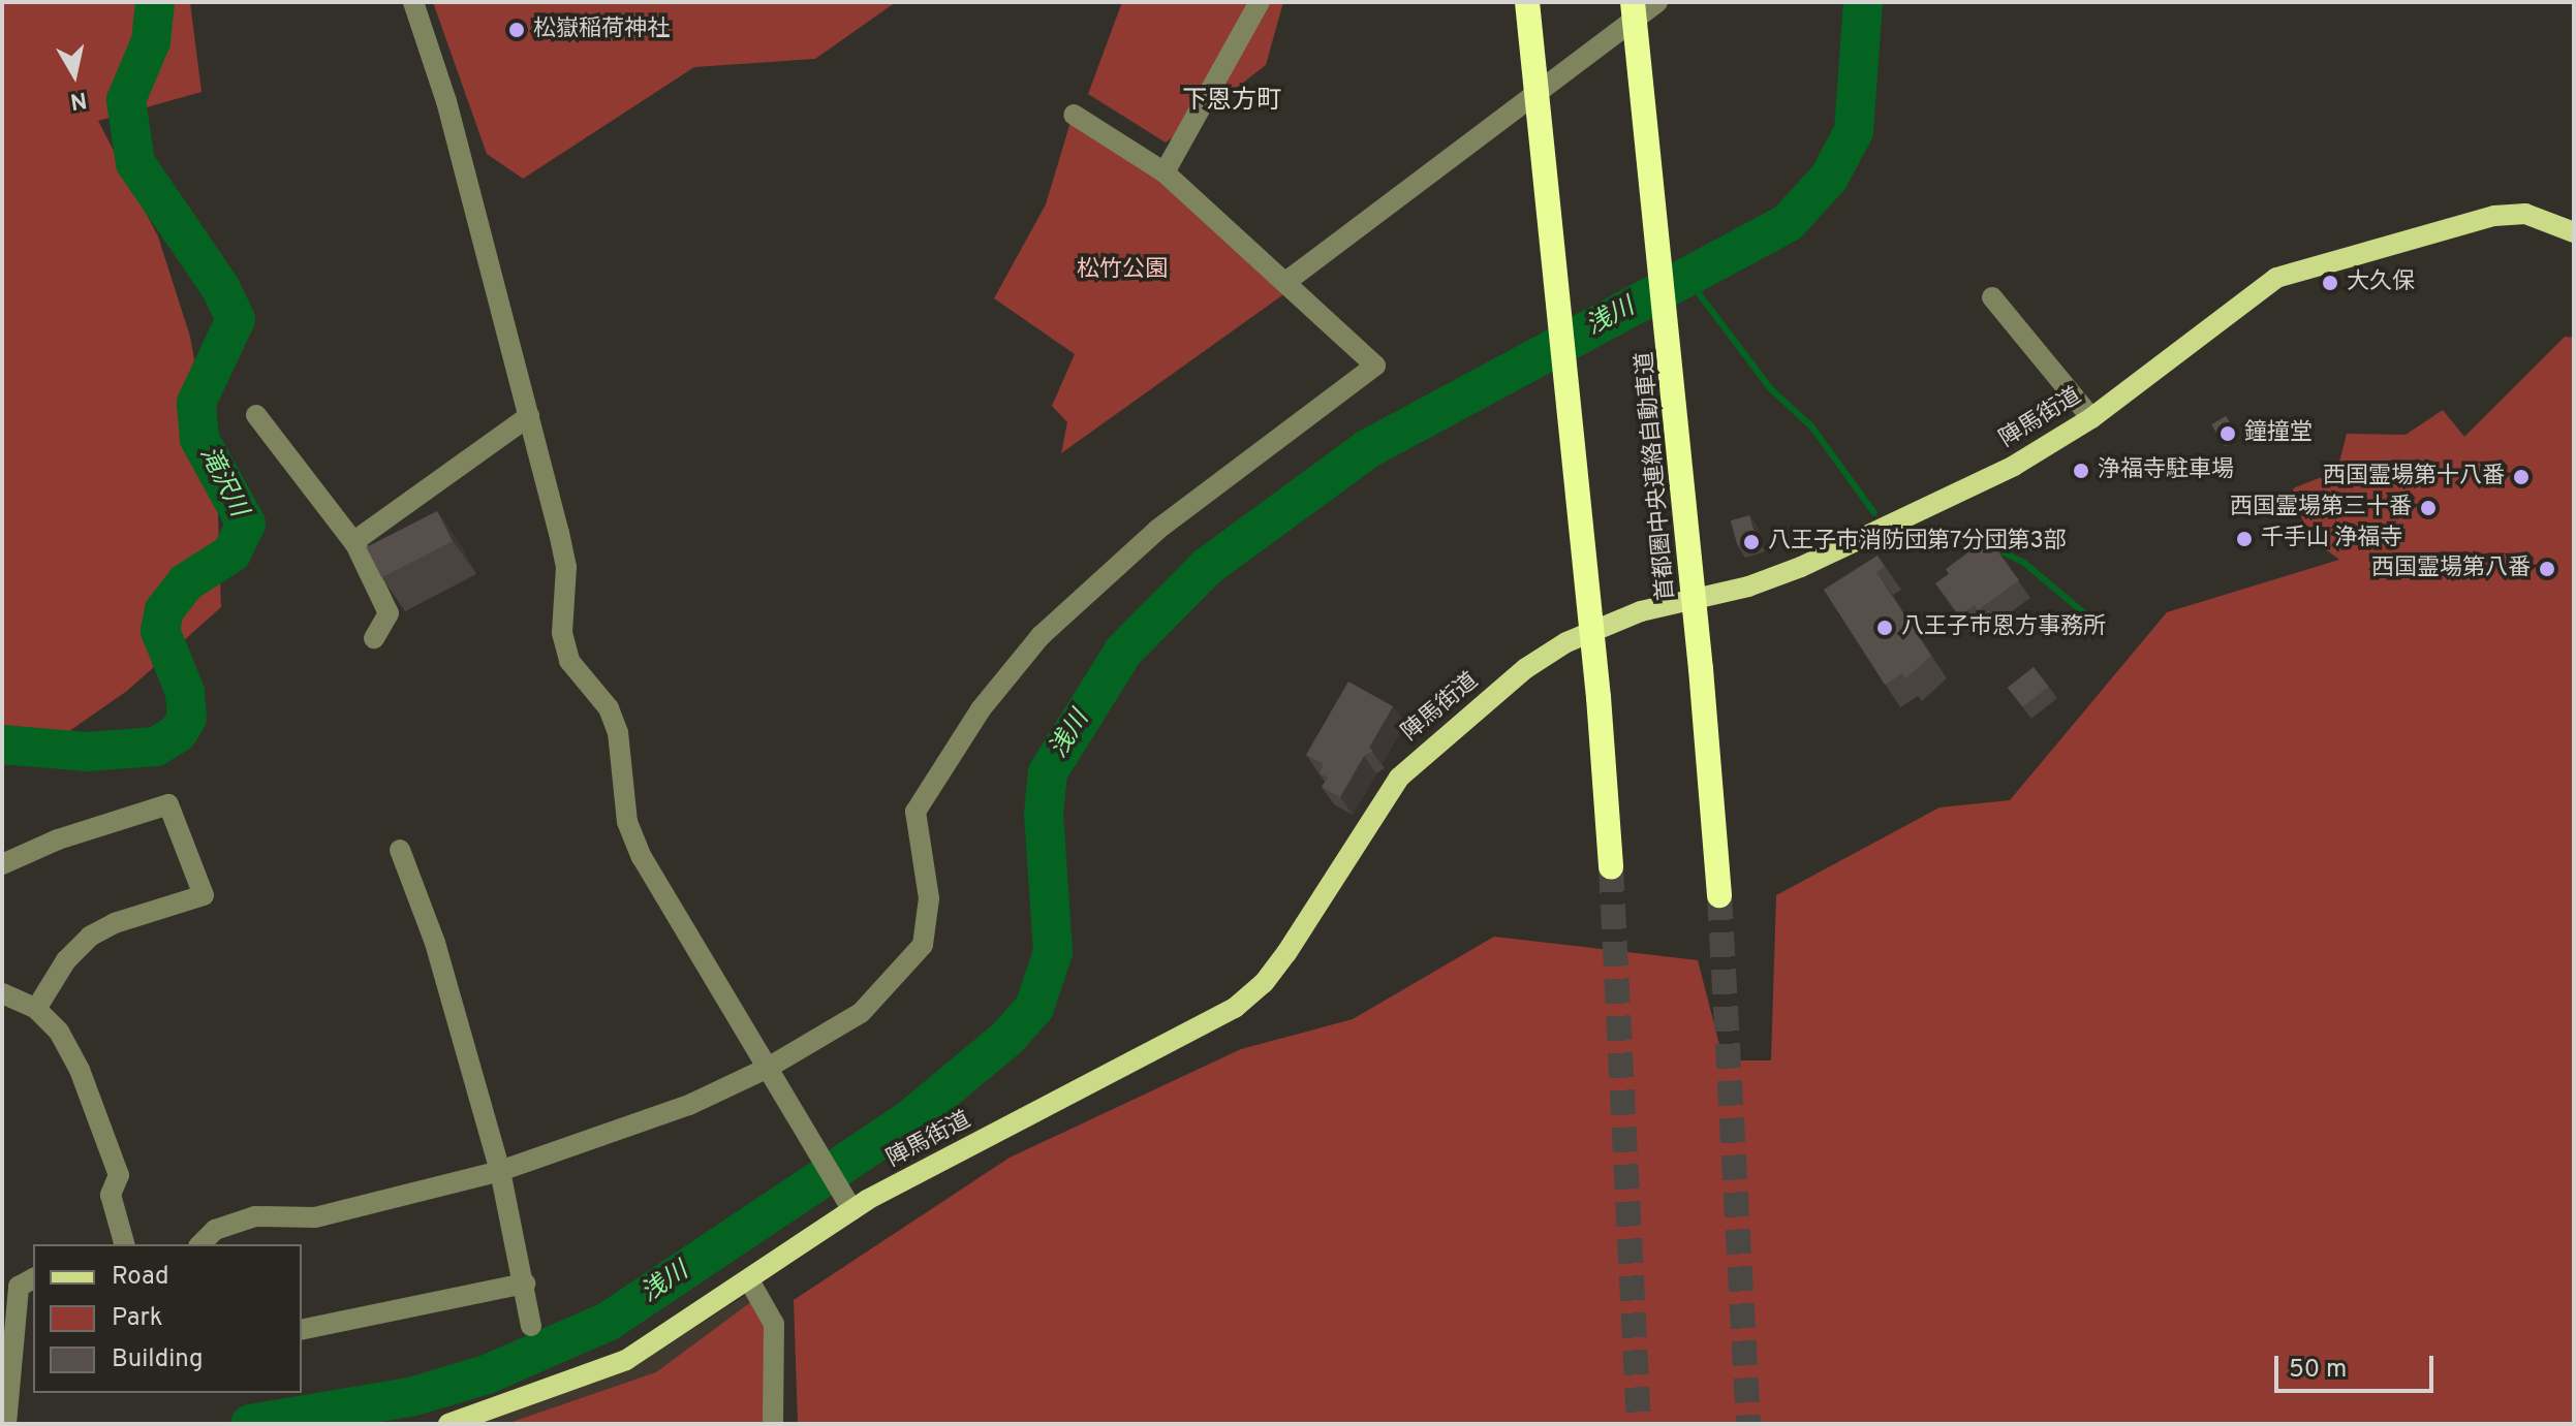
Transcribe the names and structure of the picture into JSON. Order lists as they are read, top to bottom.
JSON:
{
  "streets": {
    "highway": ["首都圏中央連絡自動車道"],
    "main road": ["陣馬街道"]
  },
  "districts": ["下恩方町"],
  "water": ["浅川", "滝沢川"],
  "parks": ["松竹公園"],
  "places": [
    "松嶽稲荷神社",
    "大久保",
    "鐘撞堂",
    "浄福寺駐車場",
    "西国霊場第十八番",
    "西国霊場第三十番",
    "千手山 浄福寺",
    "八王子市消防団第7分団第3部",
    "西国霊場第八番",
    "八王子市恩方事務所"
  ],
  "legend": ["Road", "Park", "Building"],
  "scale_bar": "50 m",
  "north": "bottom"
}
